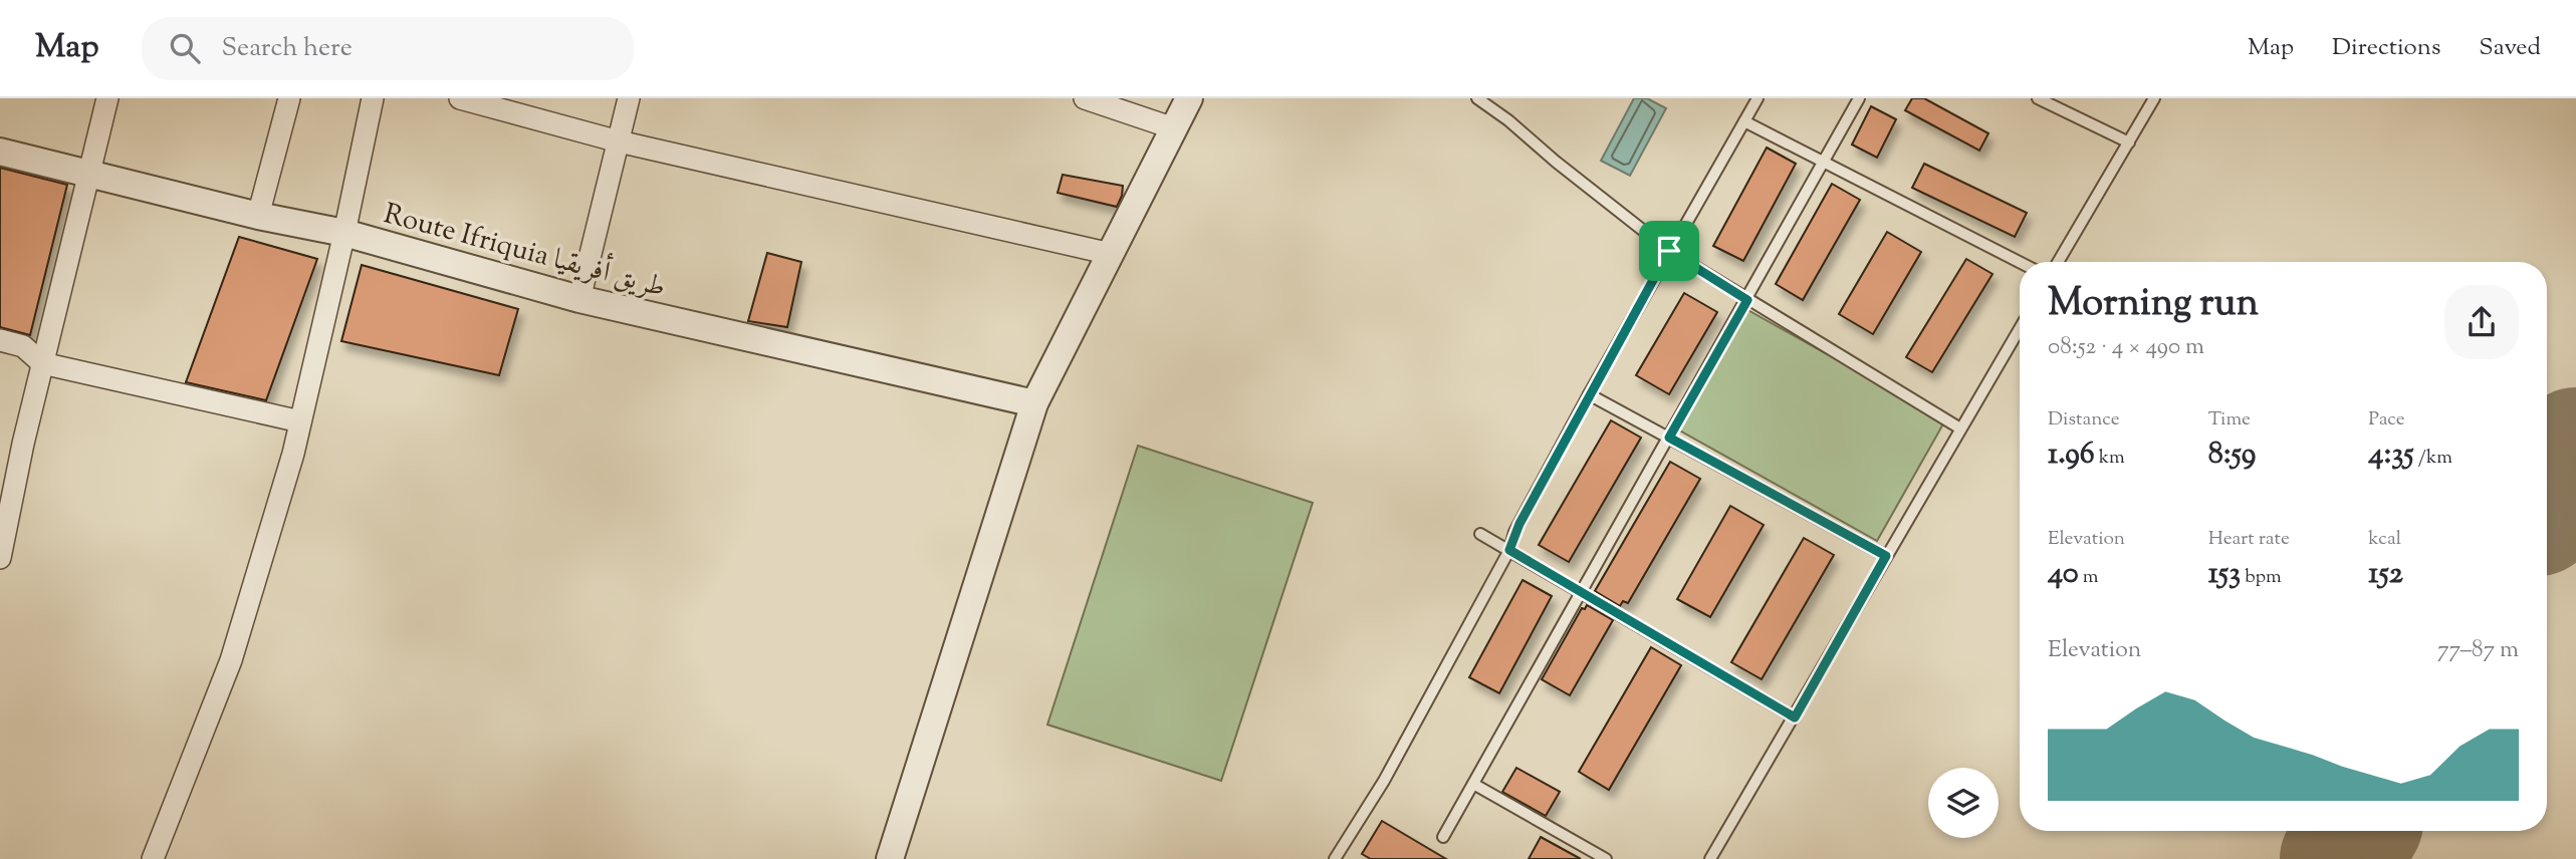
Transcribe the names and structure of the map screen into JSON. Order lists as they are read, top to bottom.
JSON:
{
  "streets": {
    "street": ["Route Ifriquia طريق أفريقيا"]
  },
  "page": {
    "header": "Map",
    "search": "Search here",
    "nav": ["Map", "Directions", "Saved"],
    "heading": ["Morning run", "08:52 · 4 × 490 m"],
    "stats": [
      ["Distance", "1.96 km"],
      ["Time", "8:59"],
      ["Pace", "4:35 /km"],
      ["Elevation", "40 m"],
      ["Heart rate", "153 bpm"],
      ["kcal", "152"]
    ],
    "chart": ["Elevation", "77–87 m"]
  }
}
